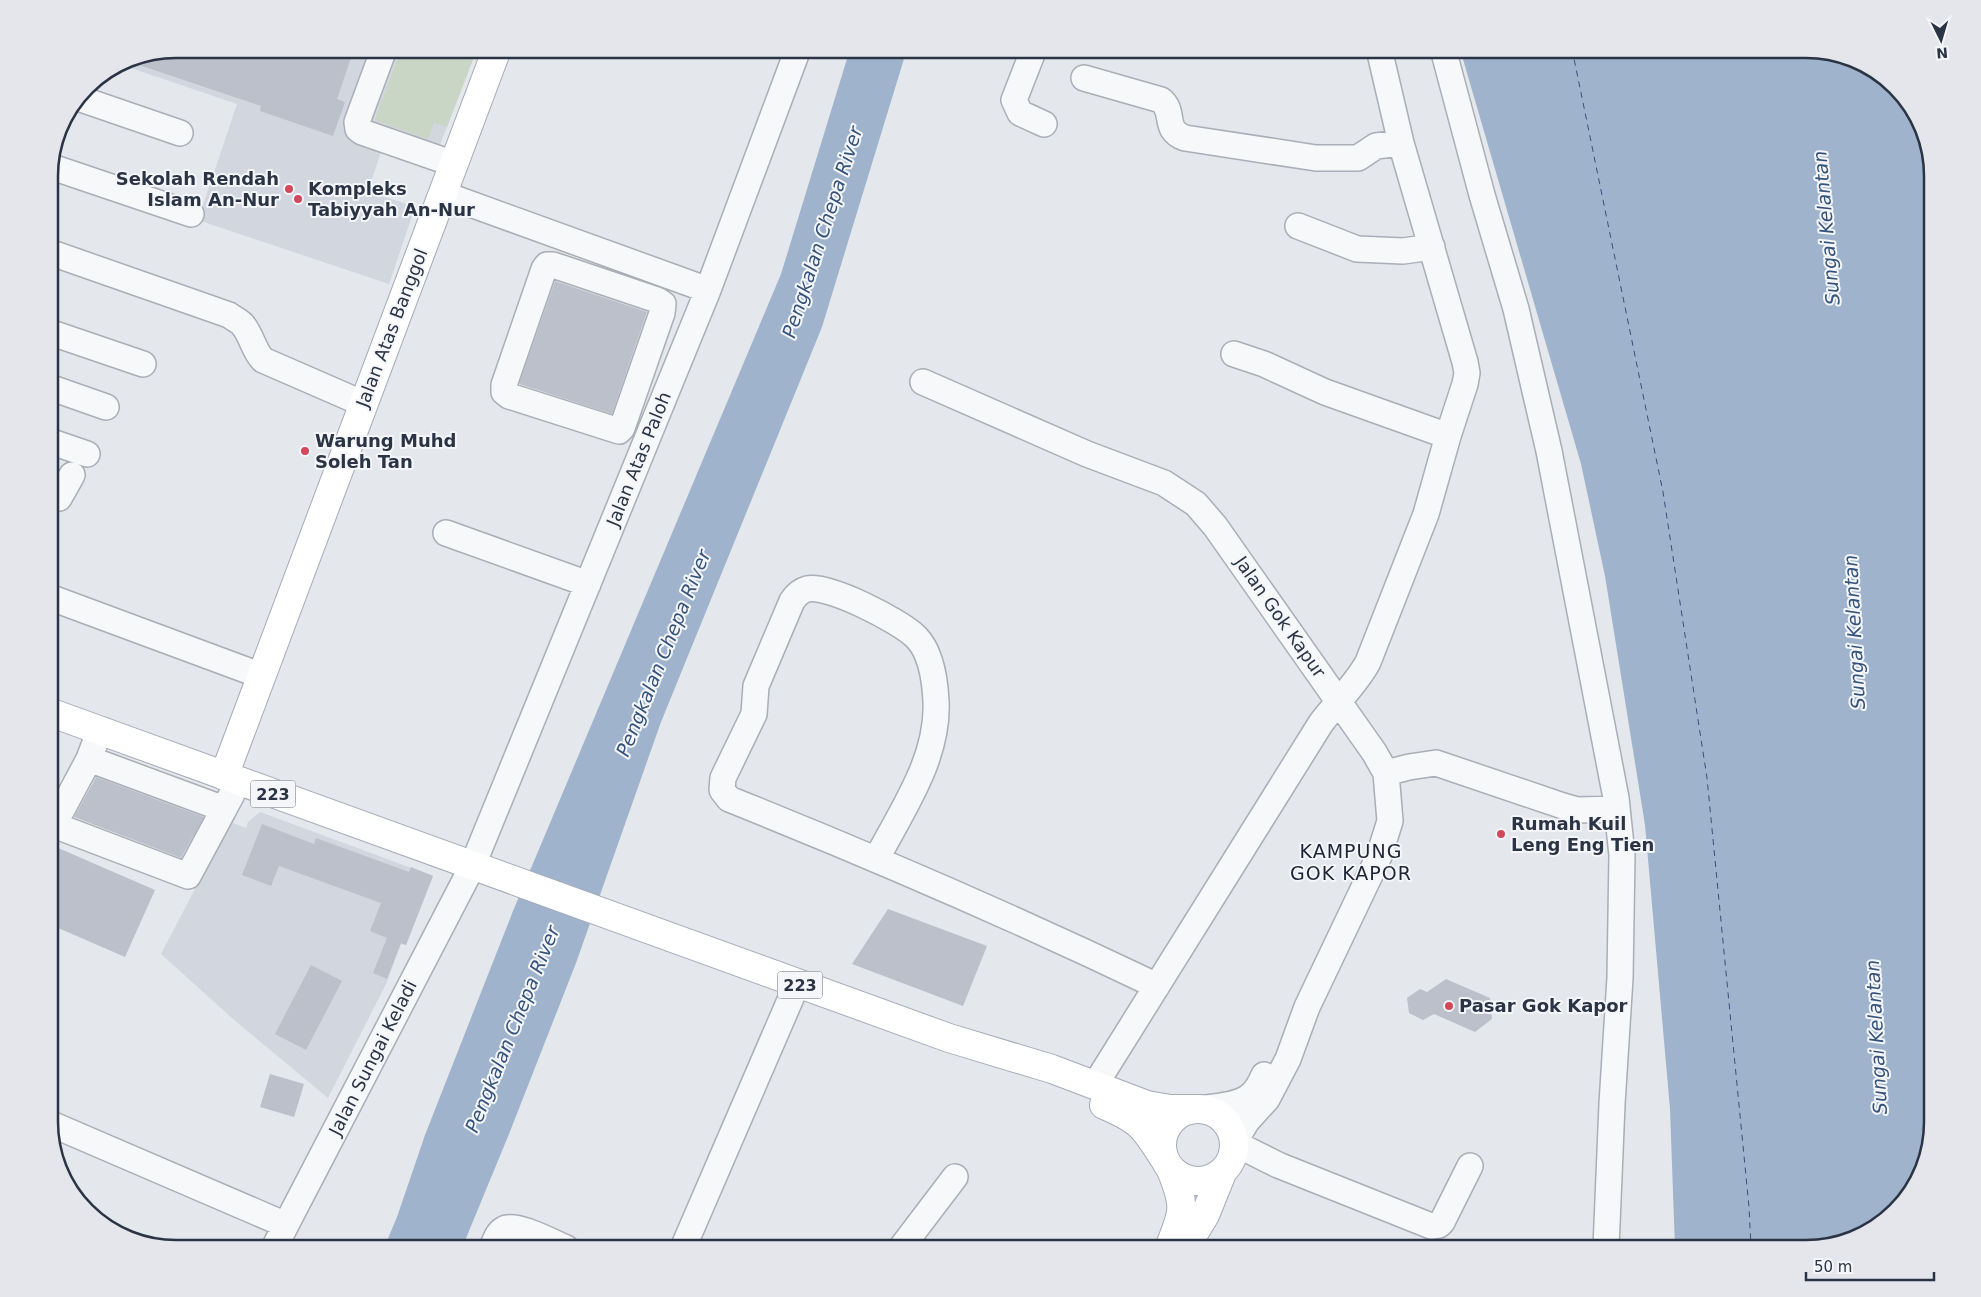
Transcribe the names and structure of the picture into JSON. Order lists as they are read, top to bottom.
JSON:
{
  "streets": {
    "main road": ["Jalan Atas Banggol", "223"],
    "street": ["Jalan Atas Paloh", "Jalan Gok Kapur", "Jalan Sungai Keladi"]
  },
  "crossings": [
    ["Jalan Atas Banggol", "223"],
    ["Jalan Atas Paloh", "223"],
    ["Jalan Atas Paloh", "Jalan Sungai Keladi"],
    ["Jalan Gok Kapur", "223"],
    ["223", "Jalan Sungai Keladi"]
  ],
  "districts": ["KAMPUNG GOK KAPOR"],
  "water": ["Sungai Kelantan", "Pengkalan Chepa River"],
  "places": [
    "Sekolah Rendah Islam An-Nur",
    "Kompleks Tabiyyah An-Nur",
    "Warung Muhd Soleh Tan",
    "Rumah Kuil Leng Eng Tien",
    "Pasar Gok Kapor"
  ],
  "scale_bar": "50 m",
  "north": "bottom"
}
